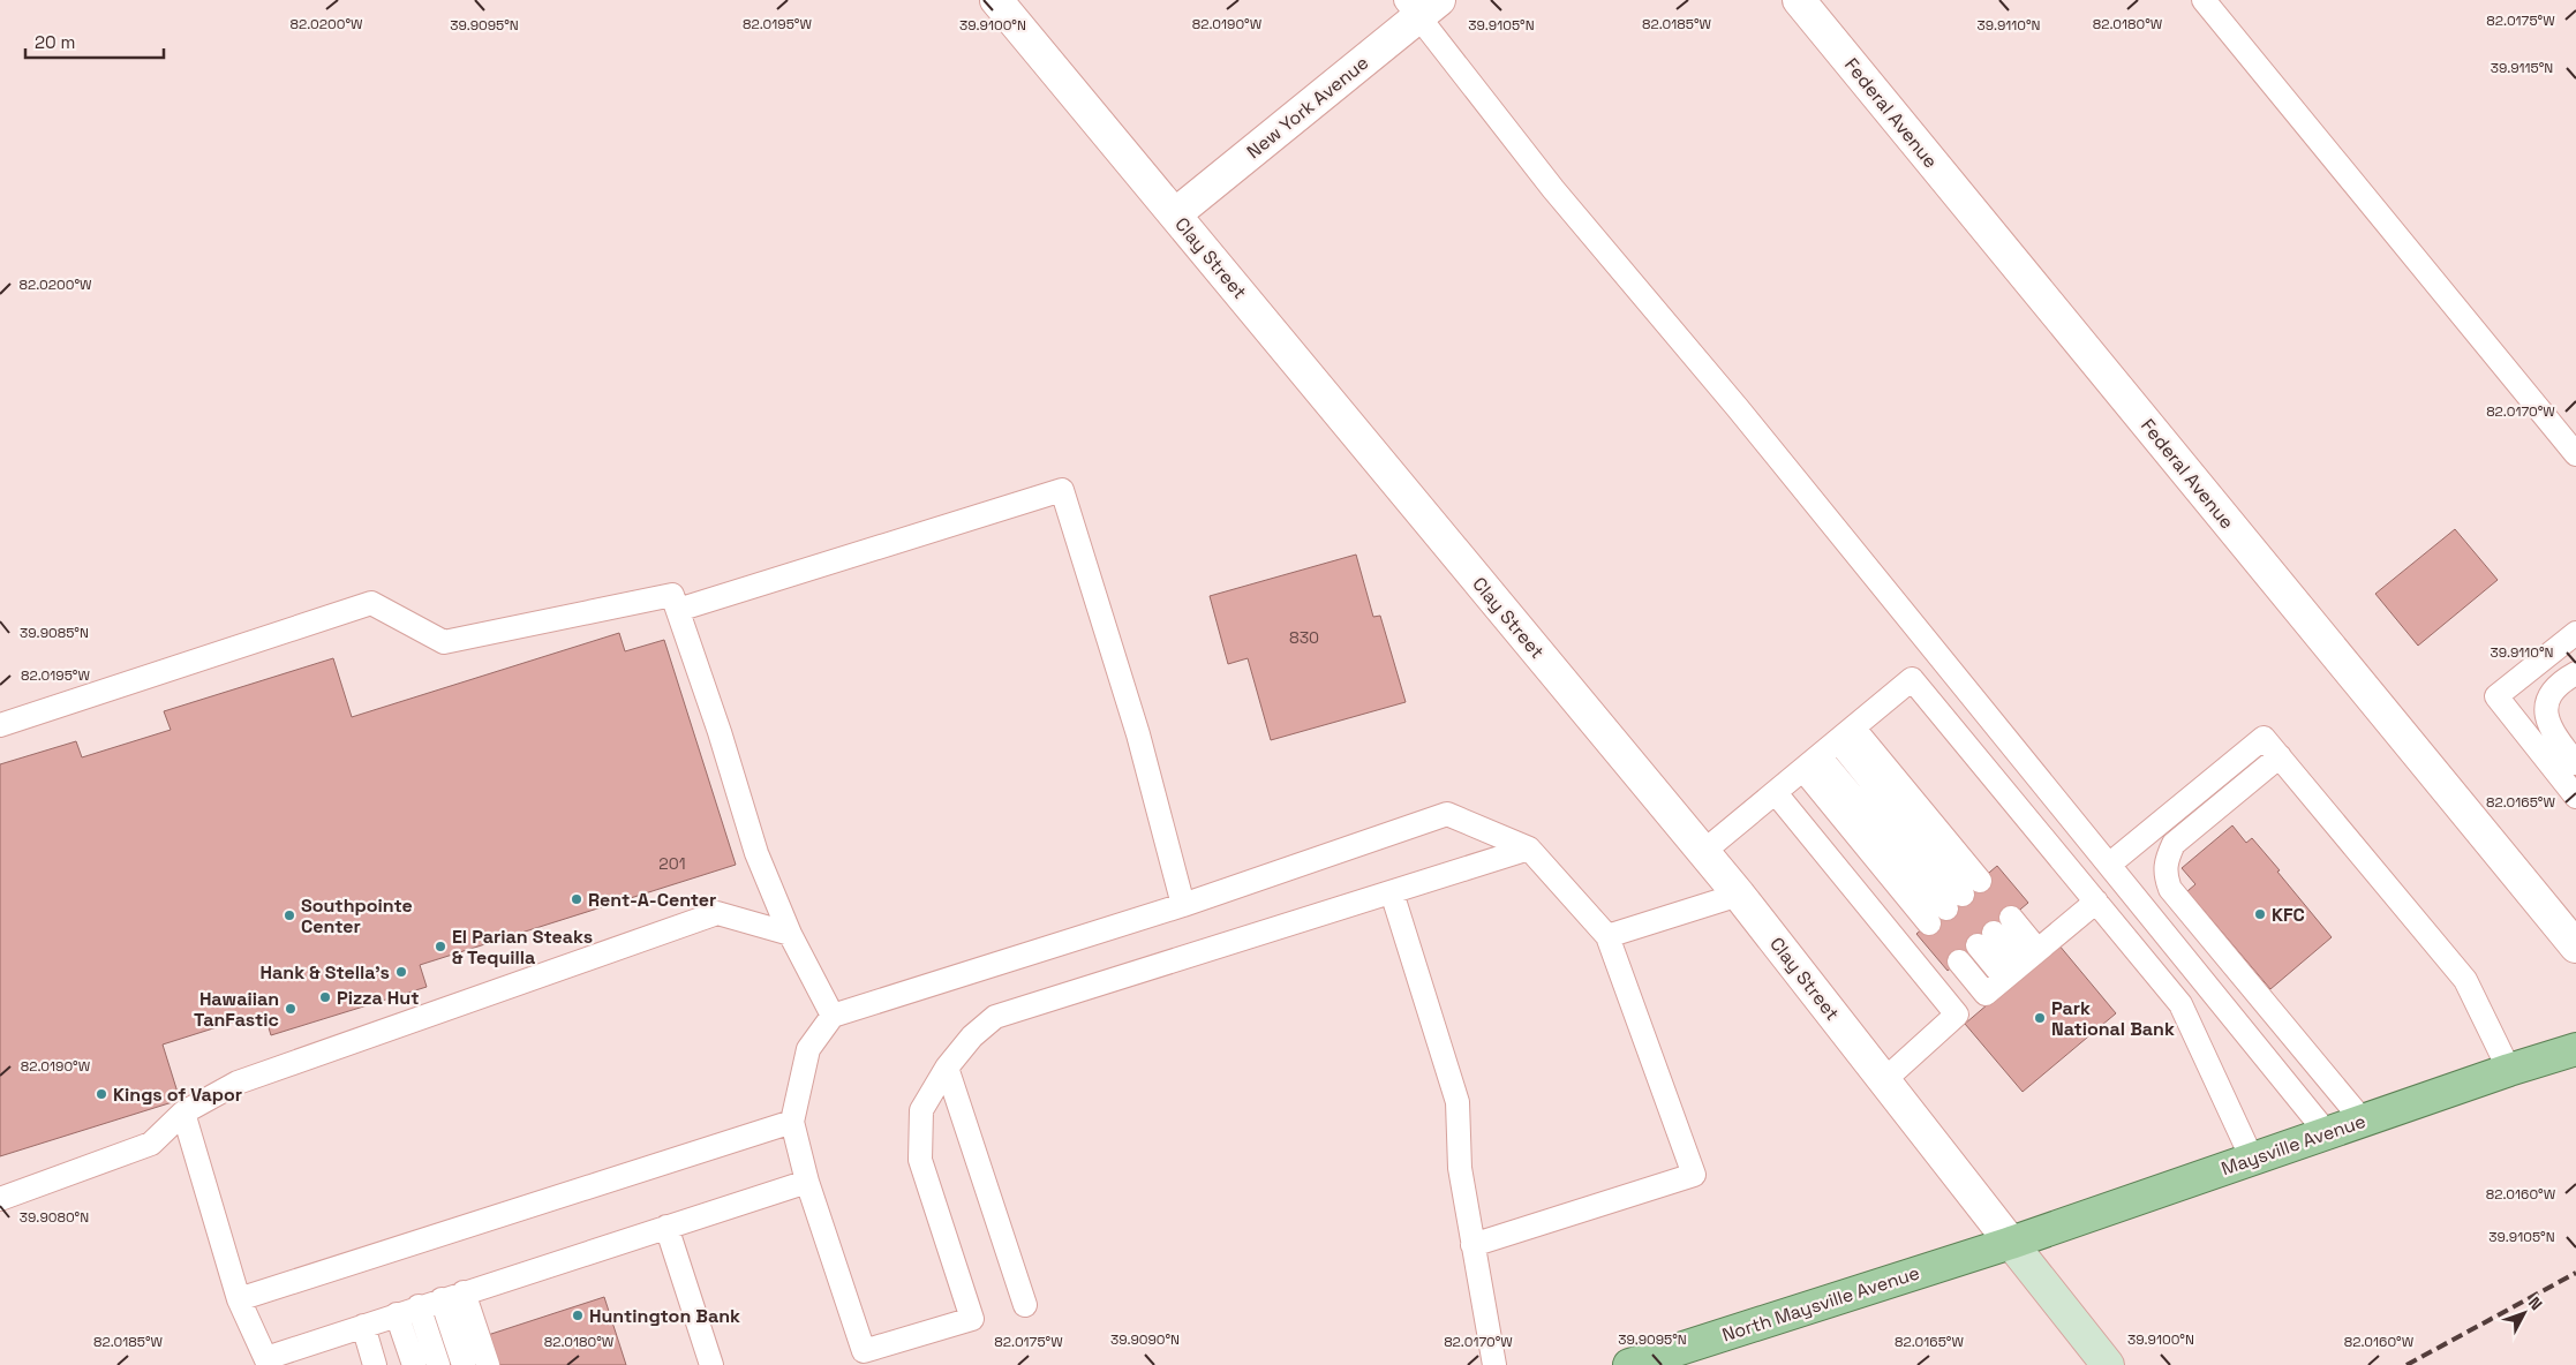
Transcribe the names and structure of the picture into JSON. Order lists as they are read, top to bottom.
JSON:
{
  "streets": {
    "main road": ["Maysville Avenue", "North Maysville Avenue"],
    "street": ["New York Avenue", "Federal Avenue", "Clay Street"]
  },
  "crossings": [
    ["New York Avenue", "Clay Street"],
    ["Clay Street", "Maysville Avenue"],
    ["Clay Street", "North Maysville Avenue"],
    ["Maysville Avenue", "North Maysville Avenue"]
  ],
  "places": [
    "Rent-A-Center",
    "KFC",
    "Southpointe Center",
    "El Parian Steaks & Tequilla",
    "Hank & Stella's",
    "Pizza Hut",
    "Hawaiian TanFastic",
    "Park National Bank",
    "Kings of Vapor",
    "Huntington Bank"
  ],
  "house_numbers": ["830", "201"],
  "scale_bar": "20 m",
  "north": "top right",
  "coordinates": [
    "82.0175°W",
    "82.0200°W",
    "82.0195°W",
    "82.0190°W",
    "82.0185°W",
    "82.0180°W",
    "39.9095°N",
    "39.9100°N",
    "39.9105°N",
    "39.9110°N",
    "39.9115°N",
    "82.0170°W",
    "39.9085°N",
    "82.0165°W",
    "82.0160°W",
    "39.9080°N",
    "39.9090°N"
  ]
}
